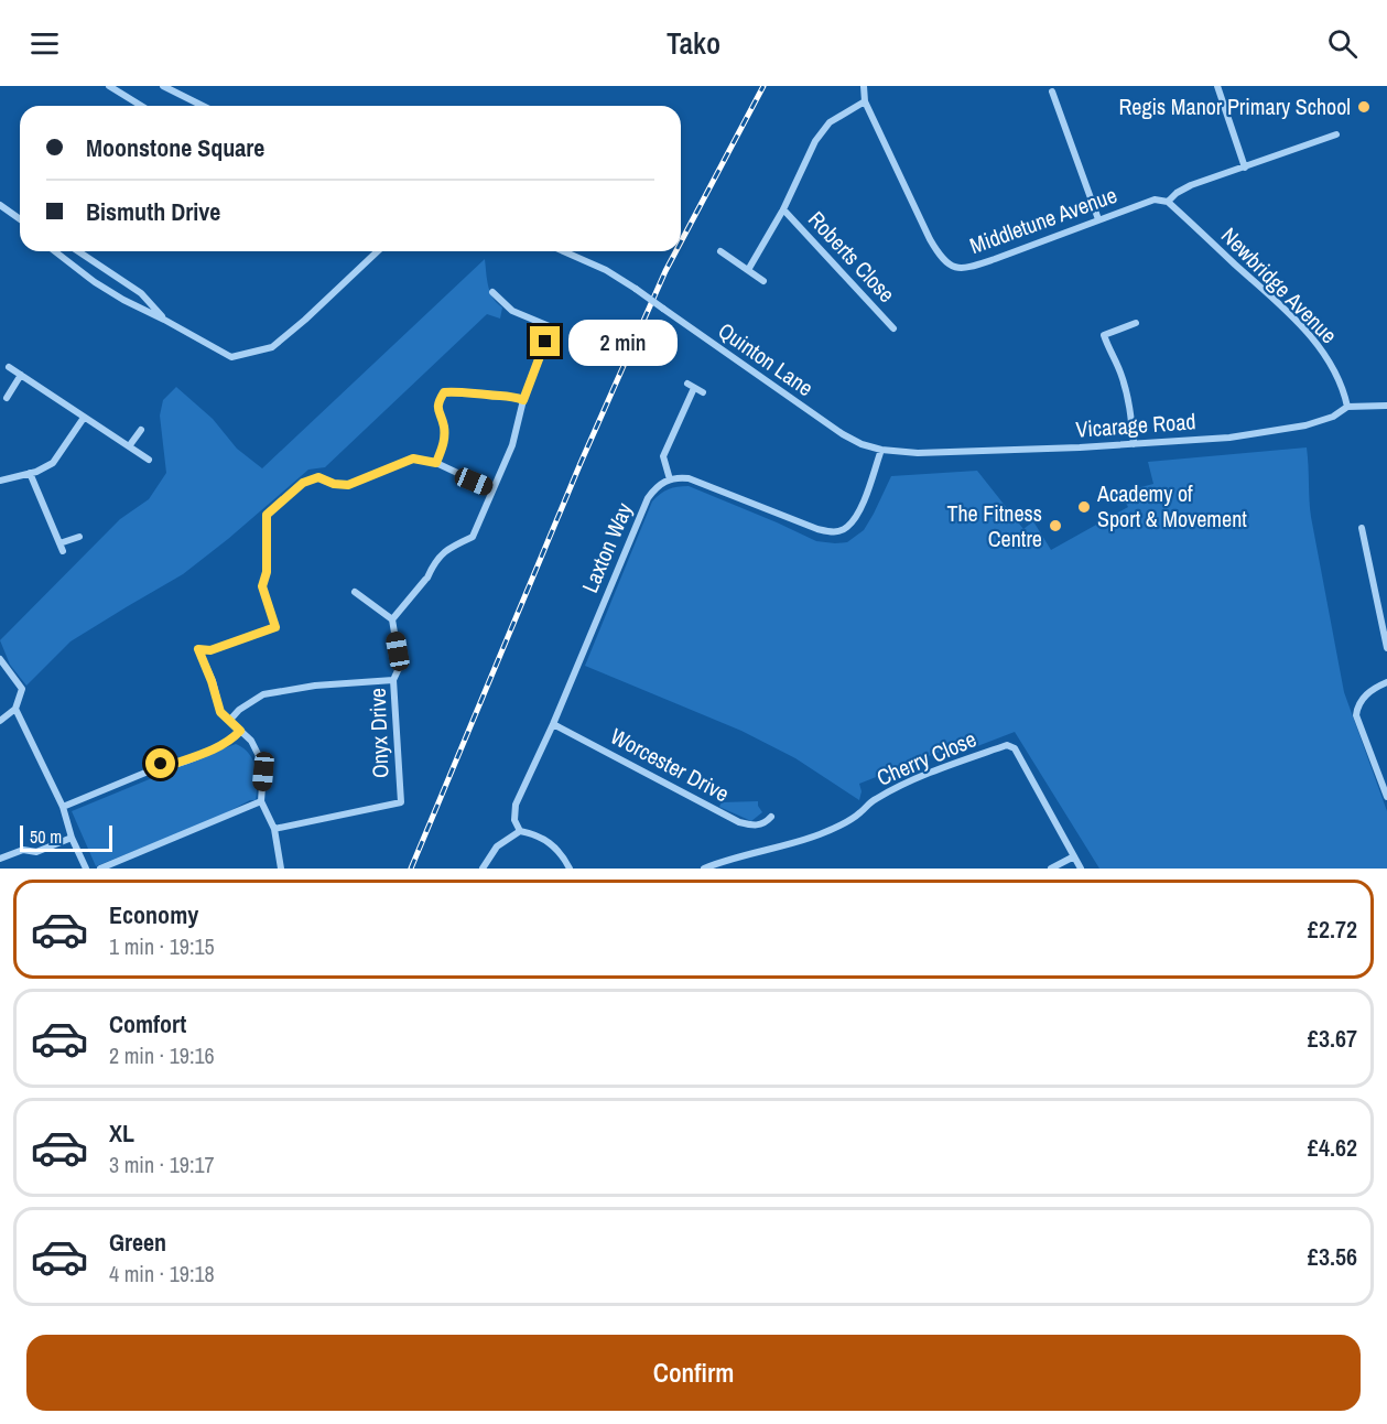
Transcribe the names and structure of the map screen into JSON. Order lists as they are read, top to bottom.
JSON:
{
  "streets": {
    "street": [
      "Middletune Avenue",
      "Roberts Close",
      "Newbridge Avenue",
      "Quinton Lane",
      "Vicarage Road",
      "Laxton Way",
      "Onyx Drive",
      "Cherry Close",
      "Worcester Drive"
    ]
  },
  "crossings": [
    ["Middletune Avenue", "Roberts Close"],
    ["Middletune Avenue", "Newbridge Avenue"],
    ["Newbridge Avenue", "Vicarage Road"],
    ["Quinton Lane", "Vicarage Road"],
    ["Laxton Way", "Worcester Drive"]
  ],
  "places": ["Regis Manor Primary School", "Academy of Sport & Movement", "The Fitness Centre"],
  "scale_bar": "50 m",
  "page": {
    "header": "Tako",
    "banner": ["Moonstone Square", "Bismuth Drive"],
    "bubble": "2 min",
    "scale": "50 m",
    "list": [
      {
        "name": "Economy",
        "note": "1 min · 19:15",
        "value": "£2.72"
      },
      {
        "name": "Comfort",
        "note": "2 min · 19:16",
        "value": "£3.67"
      },
      {
        "name": "XL",
        "note": "3 min · 19:17",
        "value": "£4.62"
      },
      {
        "name": "Green",
        "note": "4 min · 19:18",
        "value": "£3.56"
      }
    ],
    "buttons": "Confirm"
  }
}
